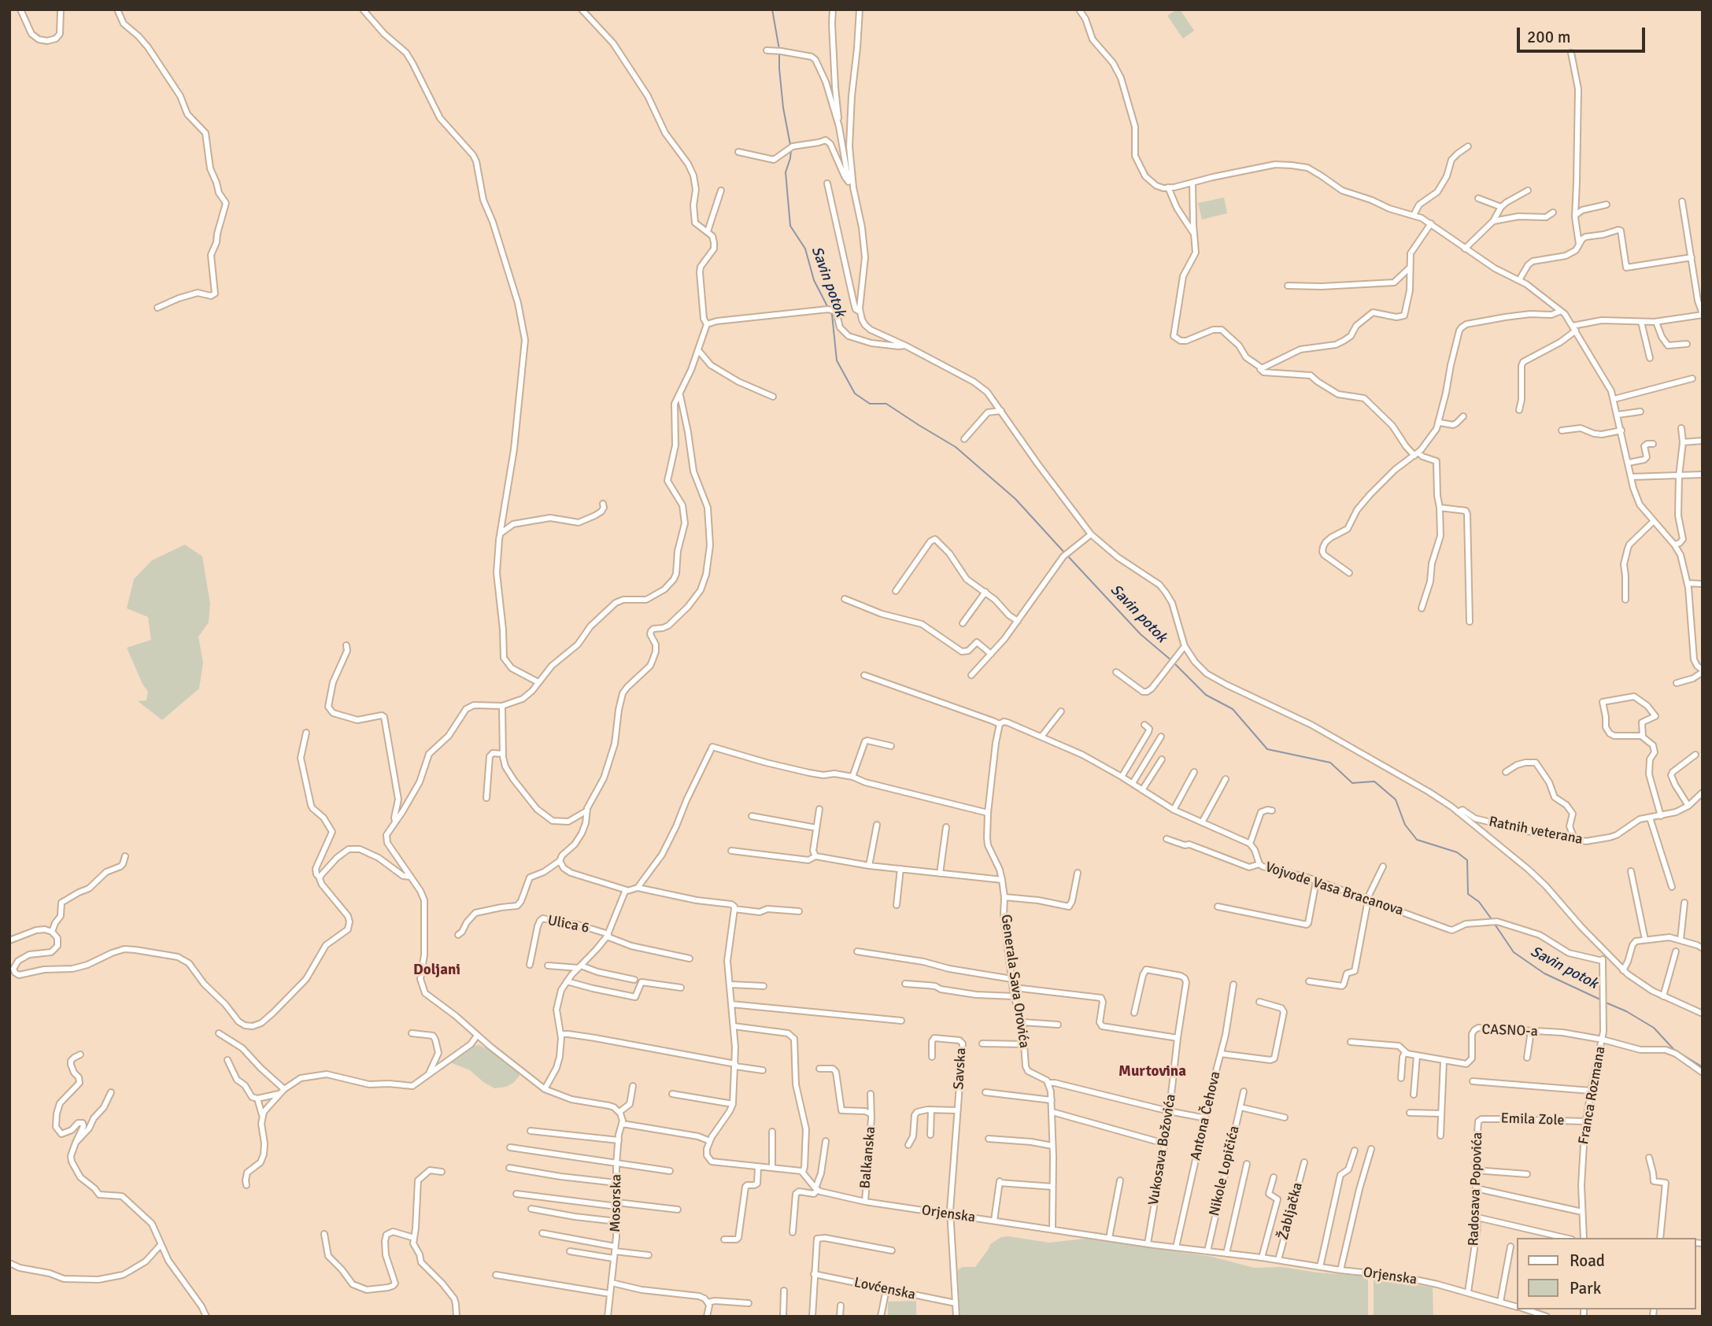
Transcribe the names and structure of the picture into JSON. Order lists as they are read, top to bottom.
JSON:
{
  "streets": {
    "street": [
      "Ratnih veterana",
      "Vojvode Vasa Bracanova",
      "Ulica 6",
      "Generala Sava Orovića",
      "CASNO-a",
      "Savska",
      "Franca Rozmana",
      "Antona Čehova",
      "Emila Zole",
      "Vukosava Božovića",
      "Balkanska",
      "Nikole Lopičića",
      "Radosava Popovića",
      "Mosorska",
      "Žabljačka",
      "Orjenska",
      "Lovćenska"
    ]
  },
  "crossings": [
    ["Vojvode Vasa Bracanova", "Franca Rozmana"],
    ["CASNO-a", "Franca Rozmana"],
    ["Savska", "Orjenska"],
    ["Savska", "Lovćenska"],
    ["Franca Rozmana", "Emila Zole"],
    ["Antona Čehova", "Orjenska"],
    ["Emila Zole", "Radosava Popovića"],
    ["Vukosava Božovića", "Orjenska"],
    ["Balkanska", "Orjenska"],
    ["Nikole Lopičića", "Orjenska"],
    ["Radosava Popovića", "Orjenska"],
    ["Žabljačka", "Orjenska"]
  ],
  "districts": ["Doljani", "Murtovina"],
  "water": ["Savin potok"],
  "legend": ["Road", "Park"],
  "scale_bar": "200 m"
}
